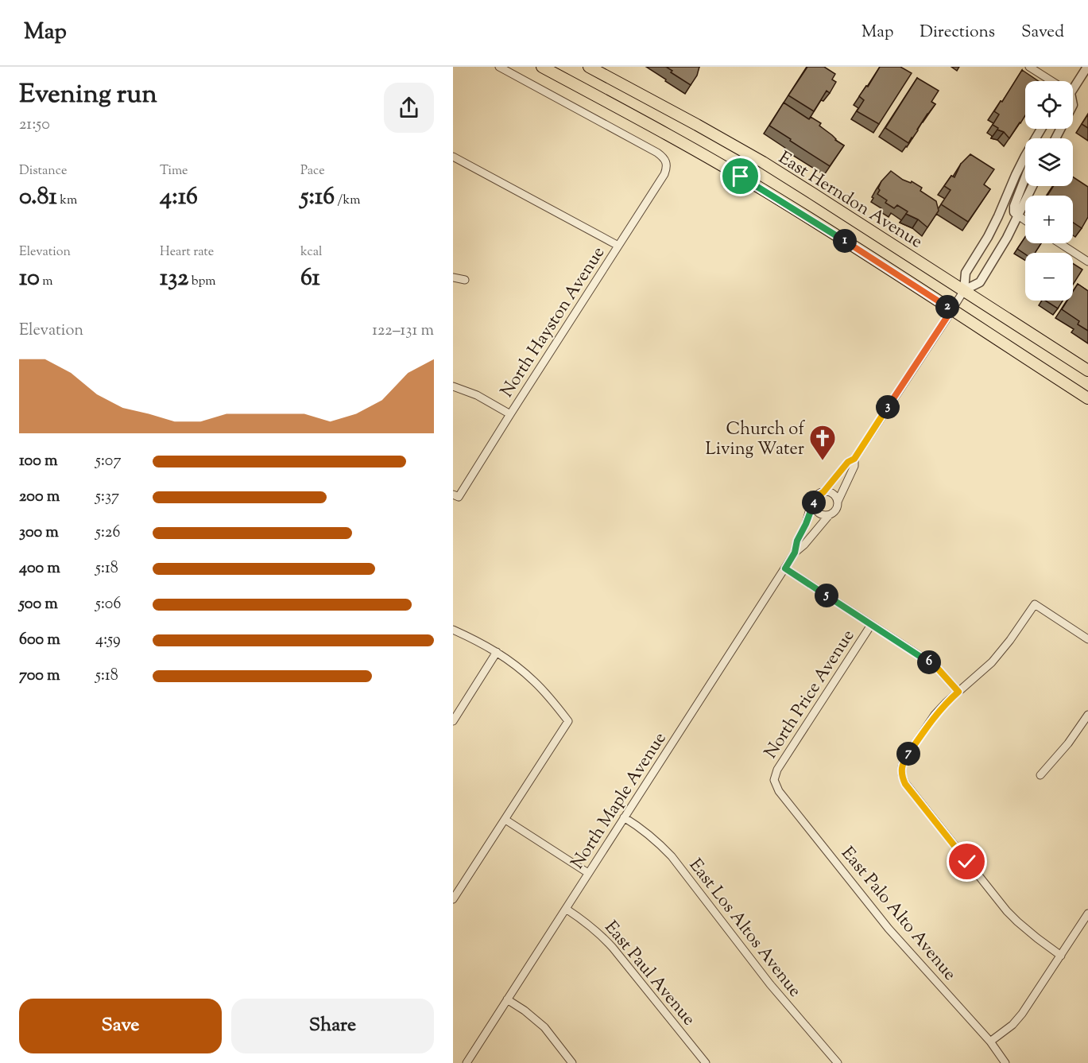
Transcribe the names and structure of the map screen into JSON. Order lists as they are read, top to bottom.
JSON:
{
  "streets": {
    "main road": ["East Herndon Avenue"],
    "street": [
      "North Hayston Avenue",
      "North Price Avenue",
      "North Maple Avenue",
      "East Palo Alto Avenue",
      "East Los Altos Avenue",
      "East Paul Avenue"
    ]
  },
  "crossings": [
    ["East Herndon Avenue", "North Maple Avenue"],
    ["North Price Avenue", "East Palo Alto Avenue"],
    ["North Maple Avenue", "East Los Altos Avenue"],
    ["North Maple Avenue", "East Paul Avenue"]
  ],
  "places": {
    "church": ["Church of Living Water"]
  },
  "page": {
    "header": "Map",
    "nav": ["Map", "Directions", "Saved"],
    "heading": ["Evening run", "21:50"],
    "map_buttons": ["+", "−"],
    "stats": [
      ["Distance", "0.81 km"],
      ["Time", "4:16"],
      ["Pace", "5:16 /km"],
      ["Elevation", "10 m"],
      ["Heart rate", "132 bpm"],
      ["kcal", "61"]
    ],
    "pins": [
      "1",
      "2",
      "3",
      "4",
      "5",
      "6",
      "7"
    ],
    "chart": ["Elevation", "122–131 m"],
    "list": [
      {
        "name": "100 m",
        "note": "5:07"
      },
      {
        "name": "200 m",
        "note": "5:37"
      },
      {
        "name": "300 m",
        "note": "5:26"
      },
      {
        "name": "400 m",
        "note": "5:18"
      },
      {
        "name": "500 m",
        "note": "5:06"
      },
      {
        "name": "600 m",
        "note": "4:59"
      },
      {
        "name": "700 m",
        "note": "5:18"
      }
    ],
    "buttons": ["Save", "Share"]
  }
}
